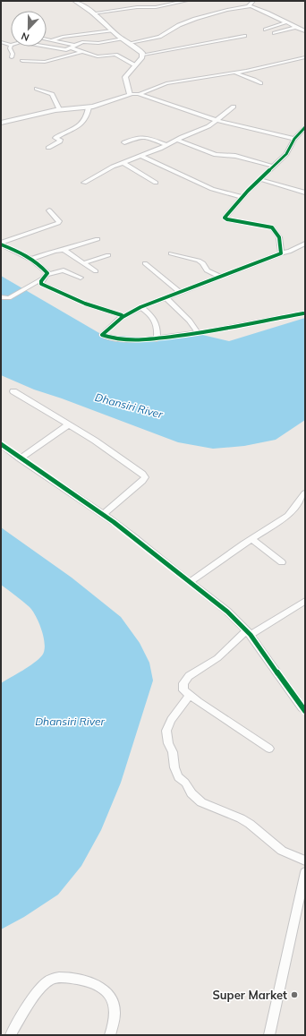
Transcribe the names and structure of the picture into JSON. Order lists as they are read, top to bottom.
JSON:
{
  "water": ["Dhansiri River"],
  "places": ["Super Market"],
  "north": "bottom"
}
